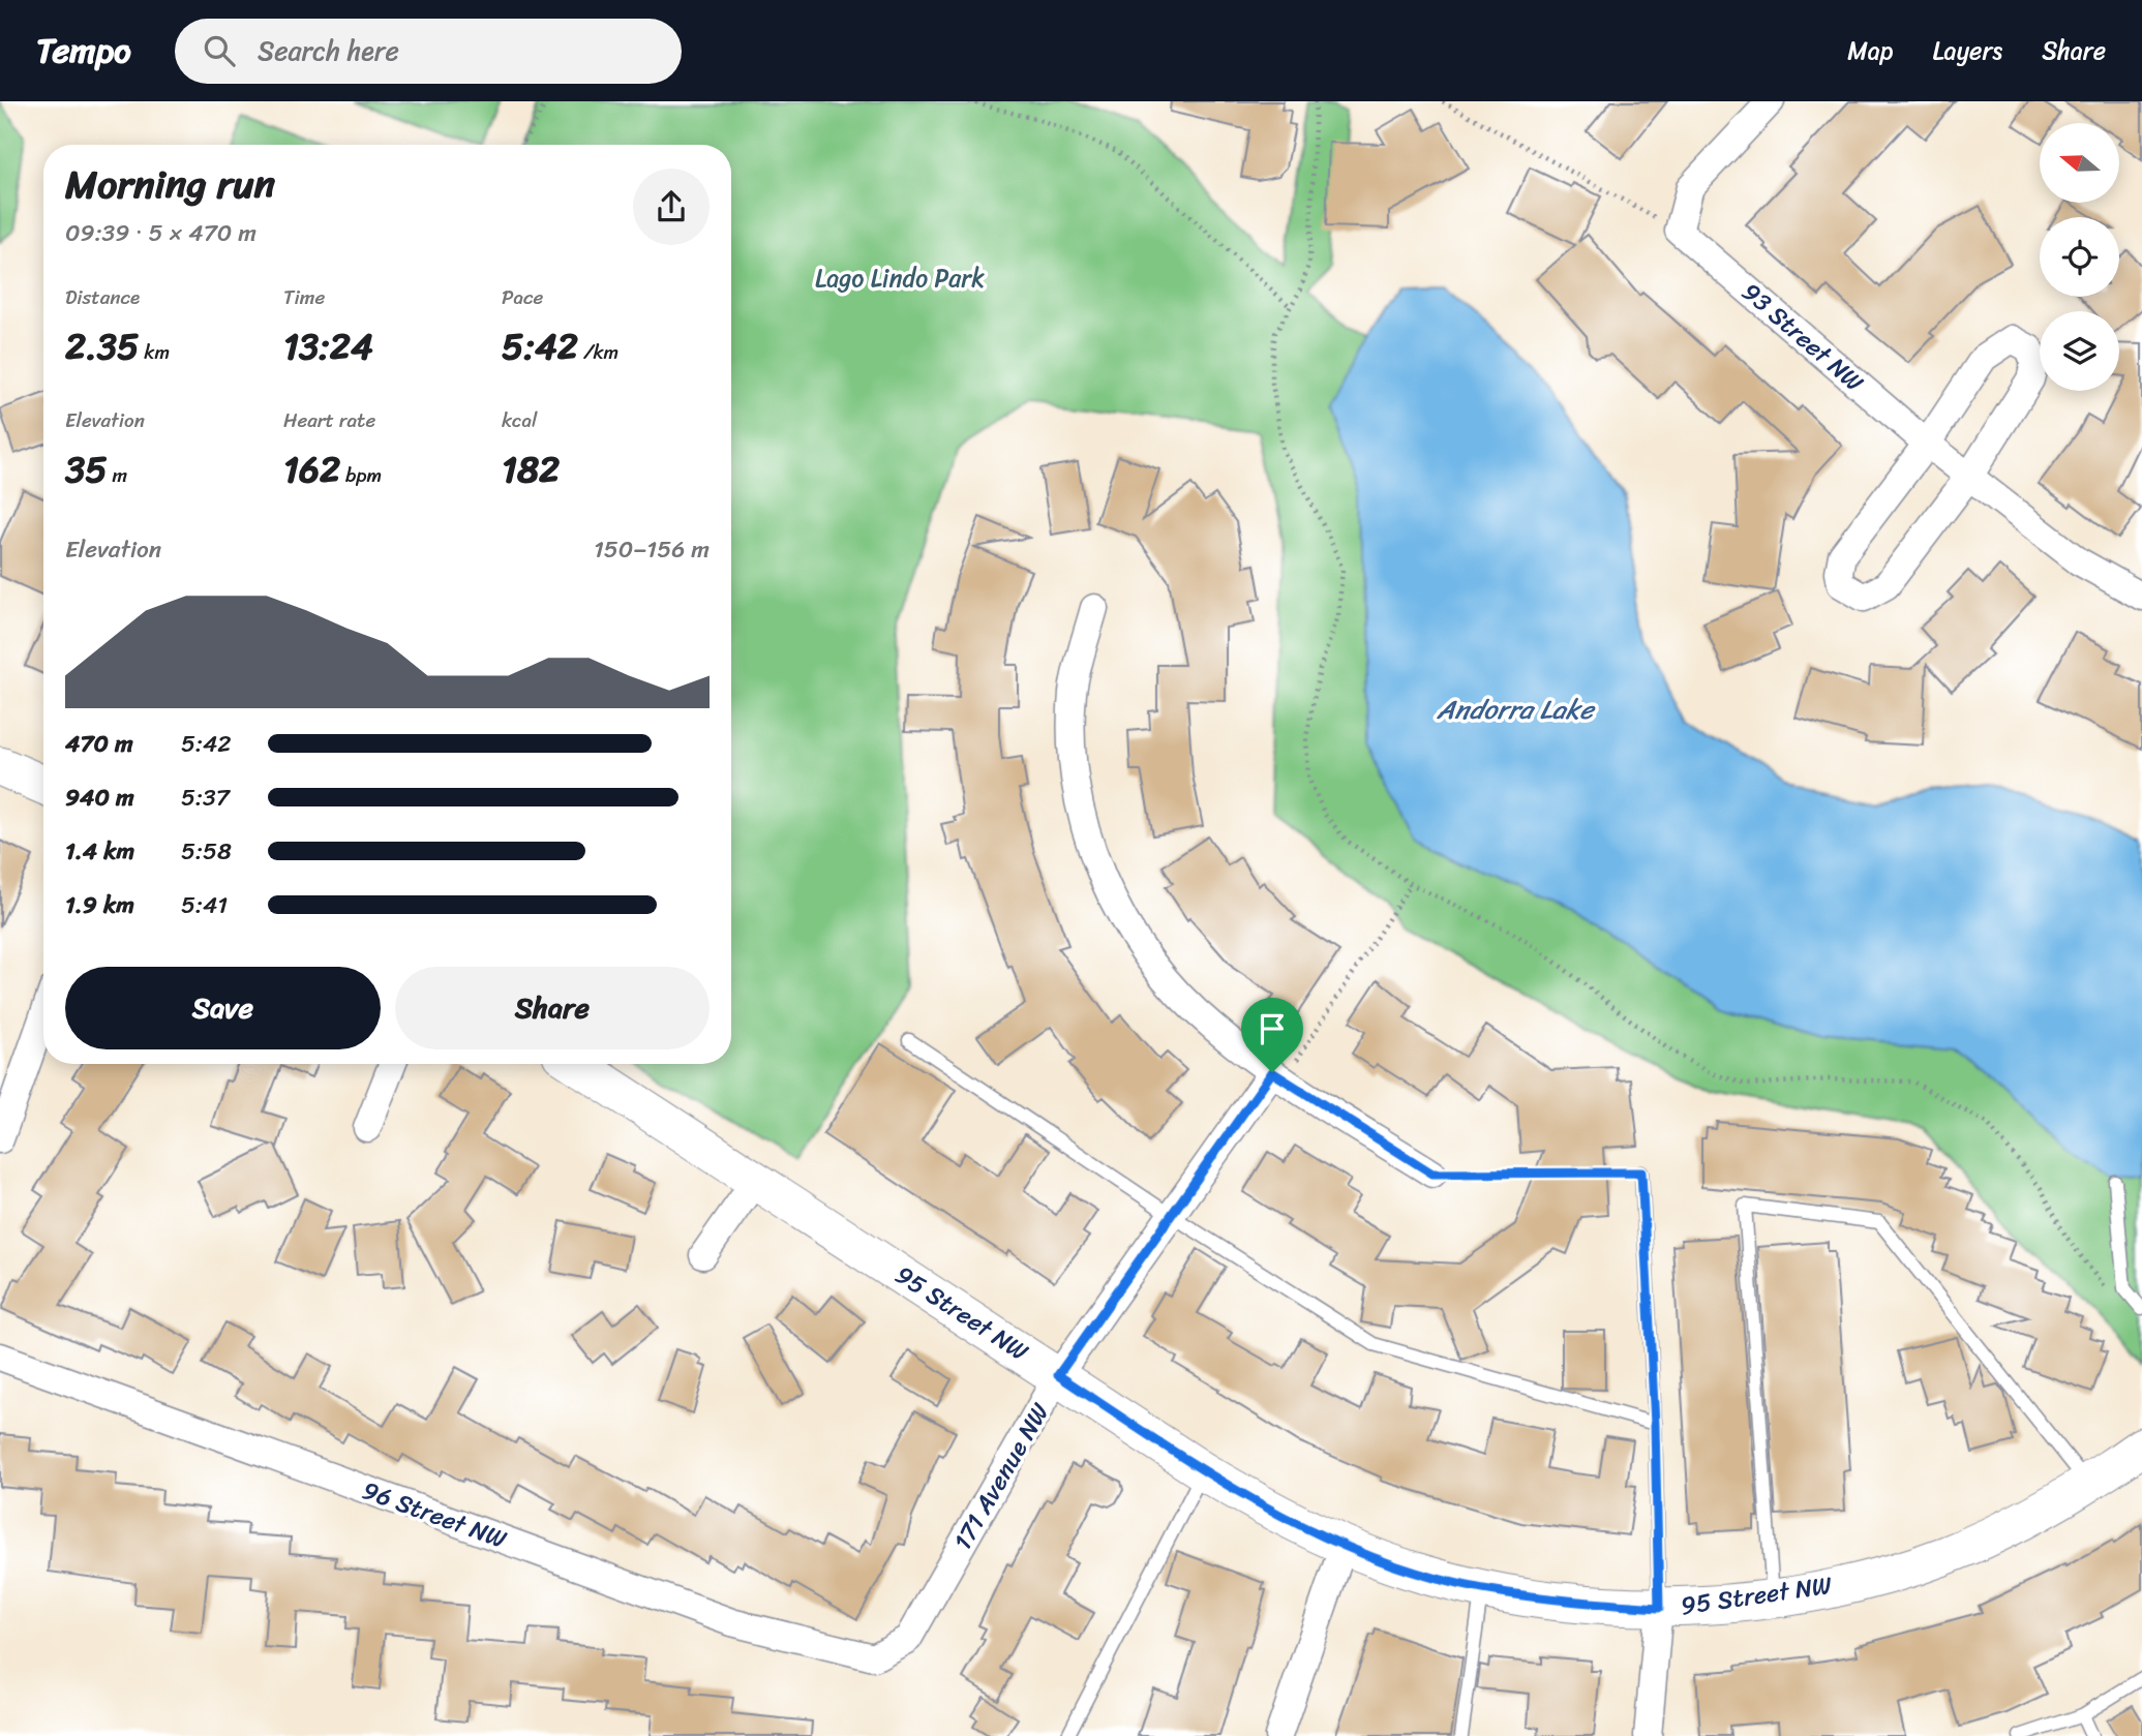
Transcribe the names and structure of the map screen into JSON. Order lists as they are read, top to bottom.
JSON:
{
  "streets": {
    "street": [
      "93 Street NW",
      "95 Street NW",
      "171 Avenue NW",
      "96 Street NW"
    ]
  },
  "crossings": [
    ["95 Street NW", "171 Avenue NW"],
    ["171 Avenue NW", "96 Street NW"]
  ],
  "water": ["Andorra Lake"],
  "parks": ["Lago Lindo Park"],
  "north": "left",
  "page": {
    "header": "Tempo",
    "search": "Search here",
    "nav": ["Map", "Layers", "Share"],
    "heading": ["Morning run", "09:39 · 5 × 470 m"],
    "stats": [
      ["Distance", "2.35 km"],
      ["Time", "13:24"],
      ["Pace", "5:42 /km"],
      ["Elevation", "35 m"],
      ["Heart rate", "162 bpm"],
      ["kcal", "182"]
    ],
    "chart": ["Elevation", "150–156 m"],
    "list": [
      {
        "name": "470 m",
        "note": "5:42"
      },
      {
        "name": "940 m",
        "note": "5:37"
      },
      {
        "name": "1.4 km",
        "note": "5:58"
      },
      {
        "name": "1.9 km",
        "note": "5:41"
      }
    ],
    "buttons": ["Save", "Share"]
  }
}
